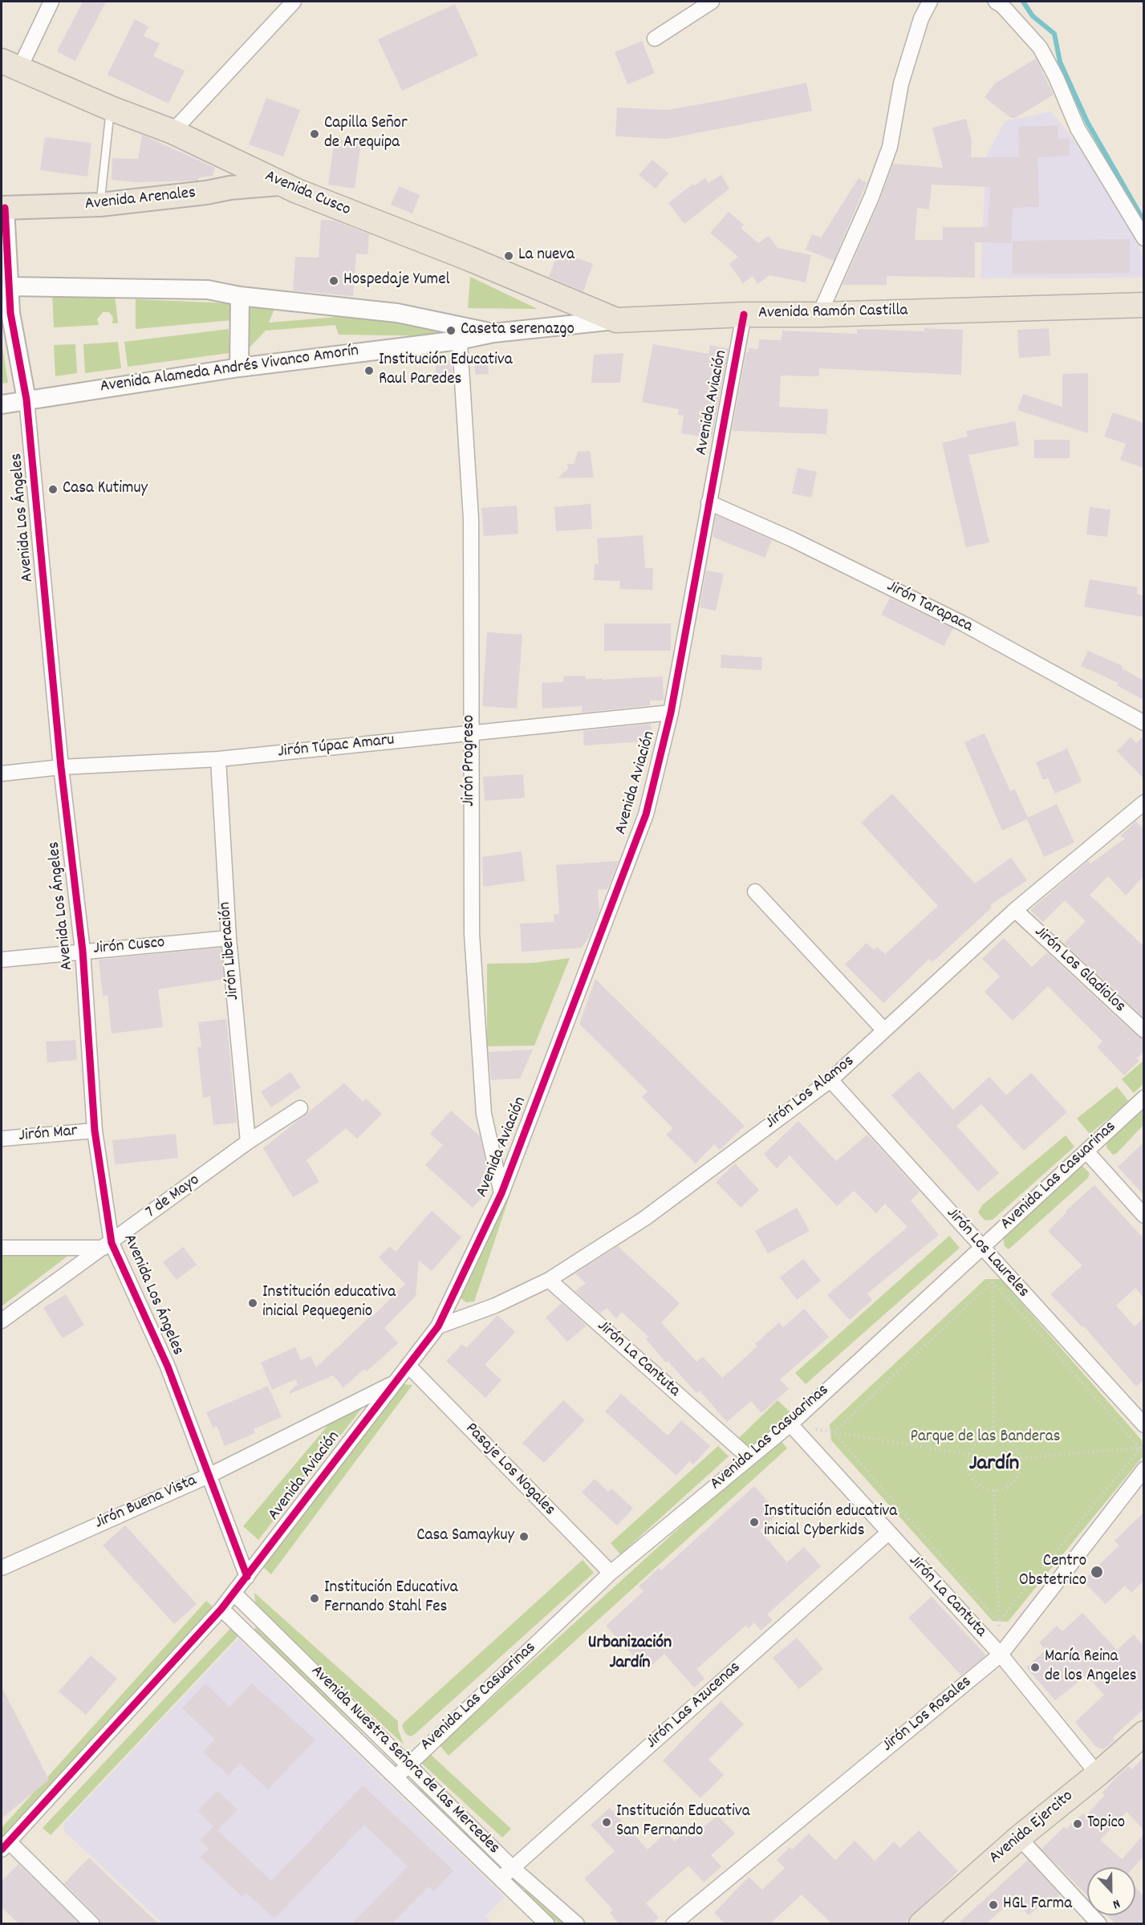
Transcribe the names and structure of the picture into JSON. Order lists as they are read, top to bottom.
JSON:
{
  "streets": {
    "highway": ["Avenida Cusco", "Avenida Ramón Castilla", "Avenida Ejercito"],
    "main road": ["Avenida Arenales"],
    "street": [
      "Avenida Alameda Andrés Vivanco Amorín",
      "Avenida Aviación",
      "Avenida Los Ángeles",
      "Jirón Tarapaca",
      "Jirón Túpac Amaru",
      "Jirón Progreso",
      "Jirón Cusco",
      "Jirón Liberación",
      "Jirón Los Gladiolos",
      "Jirón Los Alamos",
      "Jirón Mar",
      "Avenida Las Casuarinas",
      "7 de Mayo",
      "Jirón Los Laureles",
      "Jirón La Cantuta",
      "Pasaje Los Nogales",
      "Jirón Buena Vista",
      "Jirón Las Azucenas",
      "Jirón Los Rosales",
      "Avenida Nuestra Señora de las Mercedes"
    ]
  },
  "crossings": [
    ["Avenida Cusco", "Avenida Arenales"],
    ["Avenida Cusco", "Avenida Ramón Castilla"],
    ["Avenida Arenales", "Avenida Los Ángeles"],
    ["Avenida Ramón Castilla", "Avenida Alameda Andrés Vivanco Amorín"],
    ["Avenida Ramón Castilla", "Avenida Aviación"],
    ["Avenida Alameda Andrés Vivanco Amorín", "Avenida Los Ángeles"],
    ["Avenida Alameda Andrés Vivanco Amorín", "Jirón Progreso"],
    ["Avenida Aviación", "Avenida Los Ángeles"],
    ["Avenida Aviación", "Jirón Tarapaca"],
    ["Avenida Aviación", "Jirón Túpac Amaru"],
    ["Avenida Aviación", "Jirón Progreso"],
    ["Avenida Aviación", "Jirón Los Alamos"],
    ["Avenida Aviación", "Pasaje Los Nogales"],
    ["Avenida Aviación", "Jirón Buena Vista"],
    ["Avenida Aviación", "Avenida Nuestra Señora de las Mercedes"],
    ["Avenida Los Ángeles", "Jirón Túpac Amaru"],
    ["Avenida Los Ángeles", "Jirón Cusco"],
    ["Avenida Los Ángeles", "Jirón Mar"],
    ["Avenida Los Ángeles", "7 de Mayo"],
    ["Avenida Los Ángeles", "Jirón Buena Vista"],
    ["Jirón Túpac Amaru", "Jirón Progreso"],
    ["Jirón Túpac Amaru", "Jirón Liberación"],
    ["Jirón Cusco", "Jirón Liberación"],
    ["Jirón Liberación", "7 de Mayo"],
    ["Jirón Los Gladiolos", "Jirón Los Alamos"],
    ["Jirón Los Alamos", "Jirón Los Laureles"],
    ["Jirón Los Alamos", "Jirón La Cantuta"],
    ["Avenida Las Casuarinas", "Jirón Los Laureles"],
    ["Avenida Las Casuarinas", "Jirón La Cantuta"],
    ["Avenida Las Casuarinas", "Pasaje Los Nogales"],
    ["Avenida Las Casuarinas", "Avenida Nuestra Señora de las Mercedes"],
    ["Jirón La Cantuta", "Jirón Las Azucenas"],
    ["Jirón La Cantuta", "Jirón Los Rosales"],
    ["Jirón La Cantuta", "Avenida Ejercito"],
    ["Jirón Las Azucenas", "Avenida Nuestra Señora de las Mercedes"]
  ],
  "districts": ["Jardín", "Urbanización Jardín"],
  "parks": ["Parque de las Banderas"],
  "places": [
    "Capilla Señor de Arequipa",
    "La nueva",
    "Hospedaje Yumel",
    "Caseta serenazgo",
    "Institución Educativa Raul Paredes",
    "Casa Kutimuy",
    "Institución educativa inicial Pequegenio",
    "Institución educativa inicial Cyberkids",
    "Casa Samaykuy",
    "Centro Obstetrico",
    "Institución Educativa Fernando Stahl Fes",
    "María Reina de los Angeles",
    "Institución Educativa San Fernando",
    "Topico",
    "HGL Farma"
  ],
  "north": "bottom"
}
